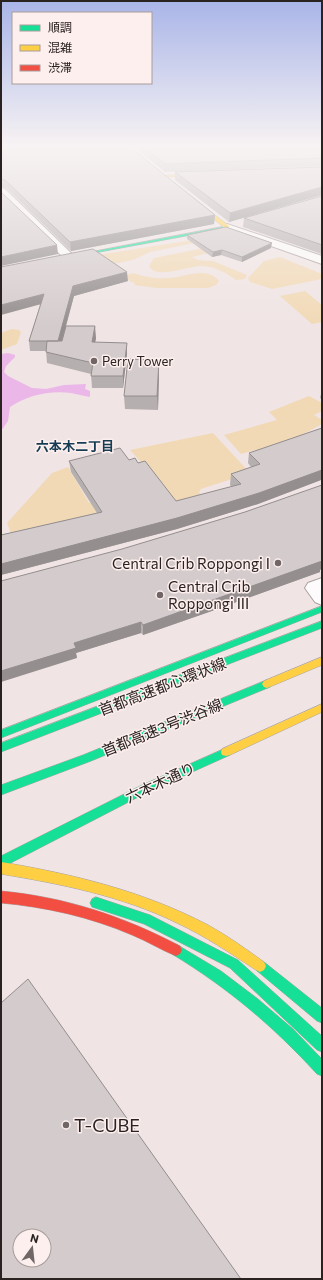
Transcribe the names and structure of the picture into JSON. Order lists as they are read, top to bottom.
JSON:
{
  "streets": {
    "main road": ["首都高速都心環状線", "首都高速3号渋谷線", "六本木通り"]
  },
  "districts": ["六本木二丁目"],
  "places": [
    "Perry Tower",
    "Central Crib Roppongi I",
    "Central Crib Roppongi III",
    "T-CUBE"
  ],
  "legend": ["順調", "混雑", "渋滞"],
  "north": "top"
}
